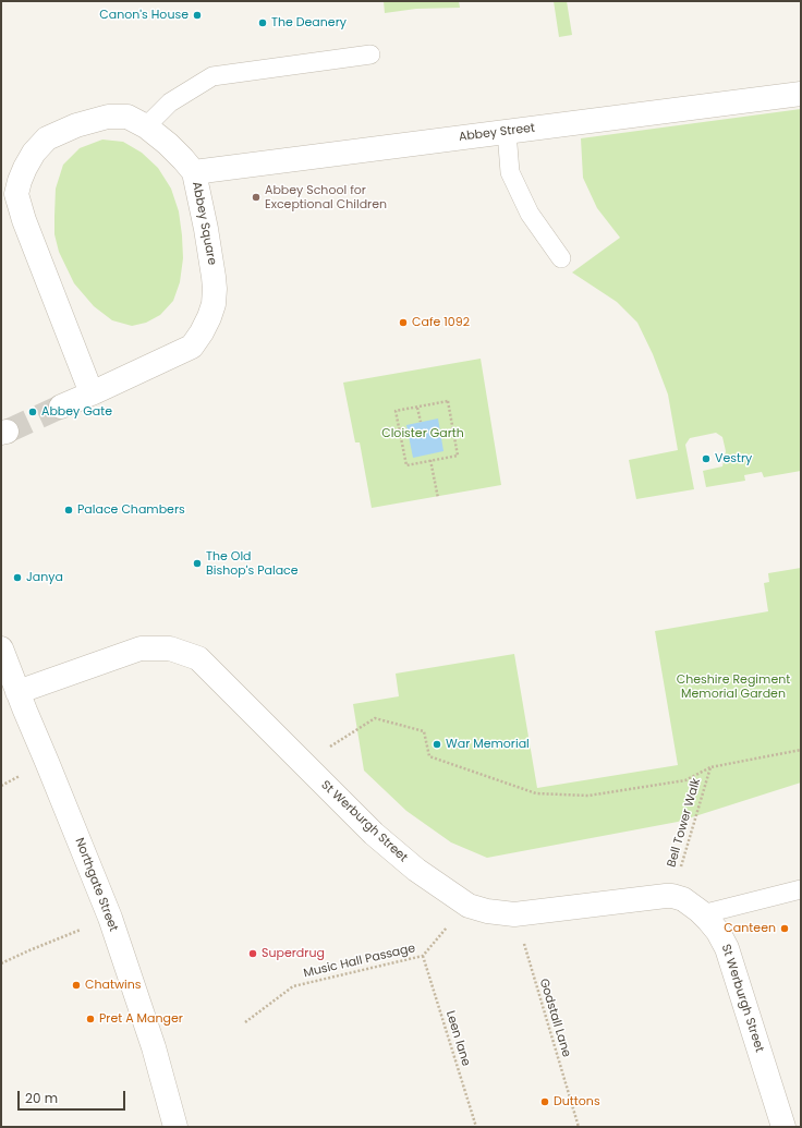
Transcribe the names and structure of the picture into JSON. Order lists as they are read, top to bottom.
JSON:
{
  "streets": {
    "street": [
      "Abbey Street",
      "Abbey Square",
      "St Werburgh Street",
      "Northgate Street"
    ],
    "path": [
      "Bell Tower Walk",
      "Music Hall Passage",
      "Godstall Lane",
      "Leen lane"
    ]
  },
  "crossings": [
    ["Abbey Street", "Abbey Square"],
    ["St Werburgh Street", "Bell Tower Walk"],
    ["St Werburgh Street", "Northgate Street"],
    ["St Werburgh Street", "Music Hall Passage"],
    ["St Werburgh Street", "Godstall Lane"],
    ["Music Hall Passage", "Leen lane"]
  ],
  "parks": ["Cloister Garth", "Cheshire Regiment Memorial Garden"],
  "places": [
    "Canon's House",
    "The Deanery",
    "Abbey School for Exceptional Children",
    "Cafe 1092",
    "Abbey Gate",
    "Vestry",
    "Palace Chambers",
    "The Old Bishop's Palace",
    "Janya",
    "War Memorial",
    "Canteen",
    "Superdrug",
    "Chatwins",
    "Pret A Manger",
    "Duttons"
  ],
  "scale_bar": "20 m"
}
